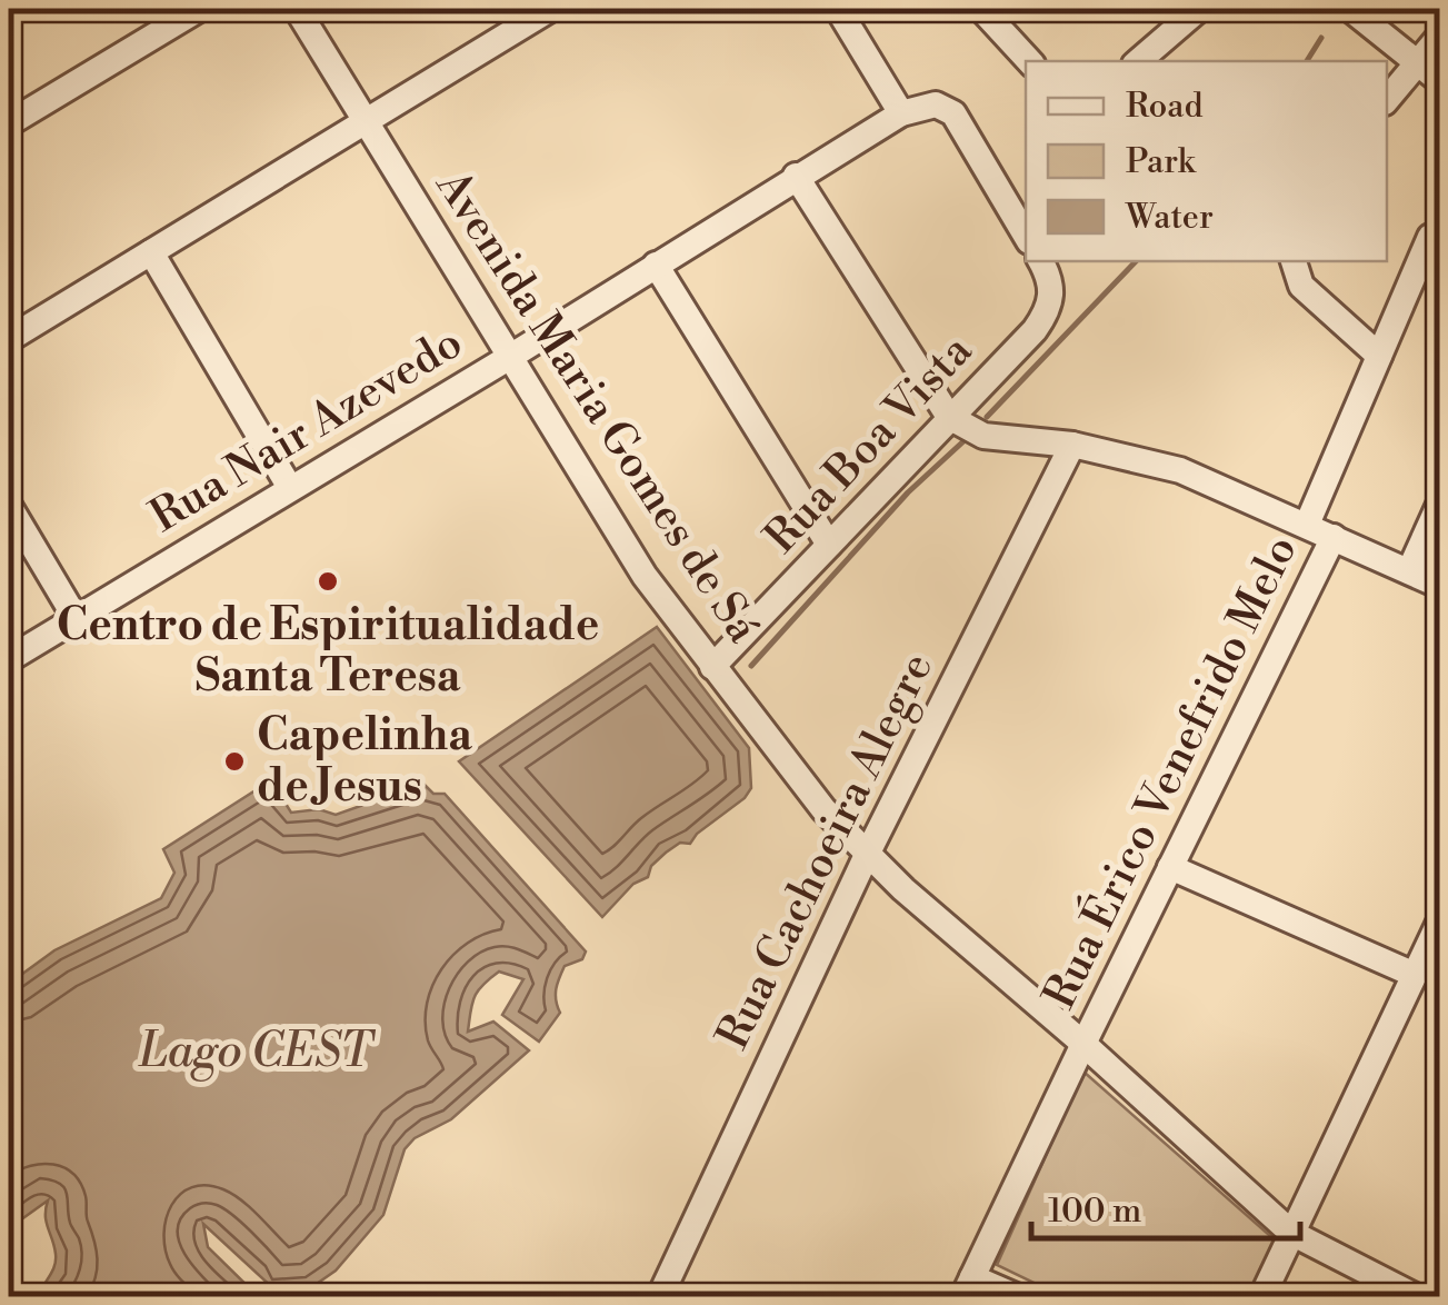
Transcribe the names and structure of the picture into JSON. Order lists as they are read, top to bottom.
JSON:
{
  "streets": {
    "street": [
      "Avenida Maria Gomes de Sá",
      "Rua Nair Azevedo",
      "Rua Boa Vista",
      "Rua Érico Venefrido Melo",
      "Rua Cachoeira Alegre"
    ]
  },
  "crossings": [
    ["Avenida Maria Gomes de Sá", "Rua Nair Azevedo"],
    ["Avenida Maria Gomes de Sá", "Rua Boa Vista"],
    ["Avenida Maria Gomes de Sá", "Rua Érico Venefrido Melo"],
    ["Avenida Maria Gomes de Sá", "Rua Cachoeira Alegre"]
  ],
  "water": ["Lago CEST"],
  "places": ["Centro de Espiritualidade Santa Teresa", "Capelinha de Jesus"],
  "legend": ["Road", "Park", "Water"],
  "scale_bar": "100 m"
}
